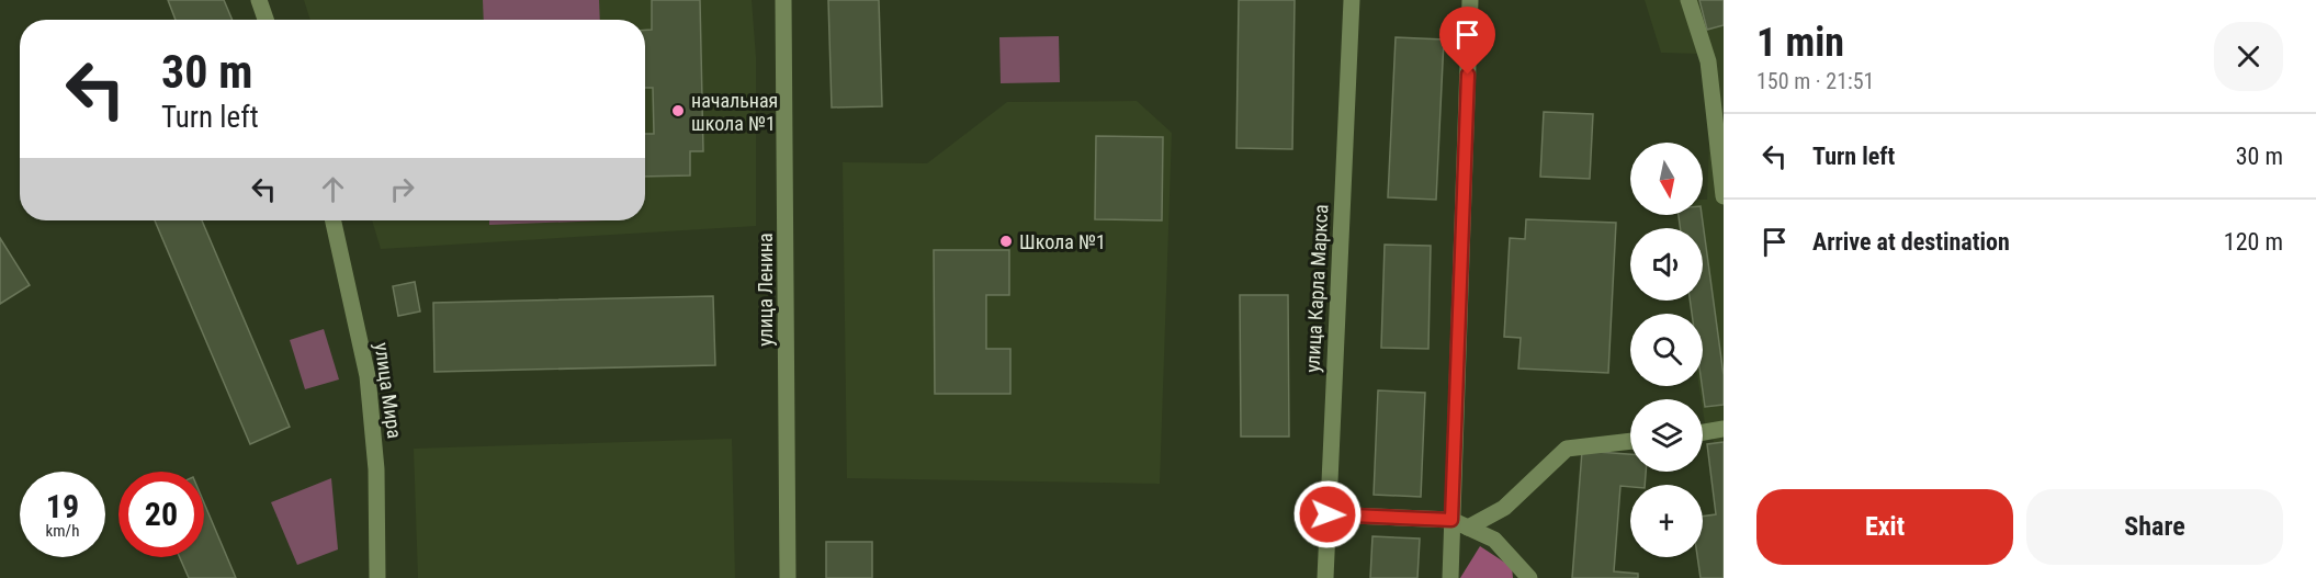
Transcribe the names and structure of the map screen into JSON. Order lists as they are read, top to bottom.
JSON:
{
  "streets": {
    "street": ["улица Карла Маркса", "улица Ленина", "улица Мира"]
  },
  "places": ["начальная школа №1", "Школа №1"],
  "north": "bottom",
  "page": {
    "heading": ["1 min", "150 m · 21:51"],
    "turn": ["30 m", "Turn left"],
    "list": [
      {
        "name": "Turn left",
        "value": "30 m"
      },
      {
        "name": "Arrive at destination",
        "value": "120 m"
      }
    ],
    "map_buttons": "+",
    "speed": "19 km/h",
    "limit": "20",
    "buttons": ["Exit", "Share"]
  }
}
